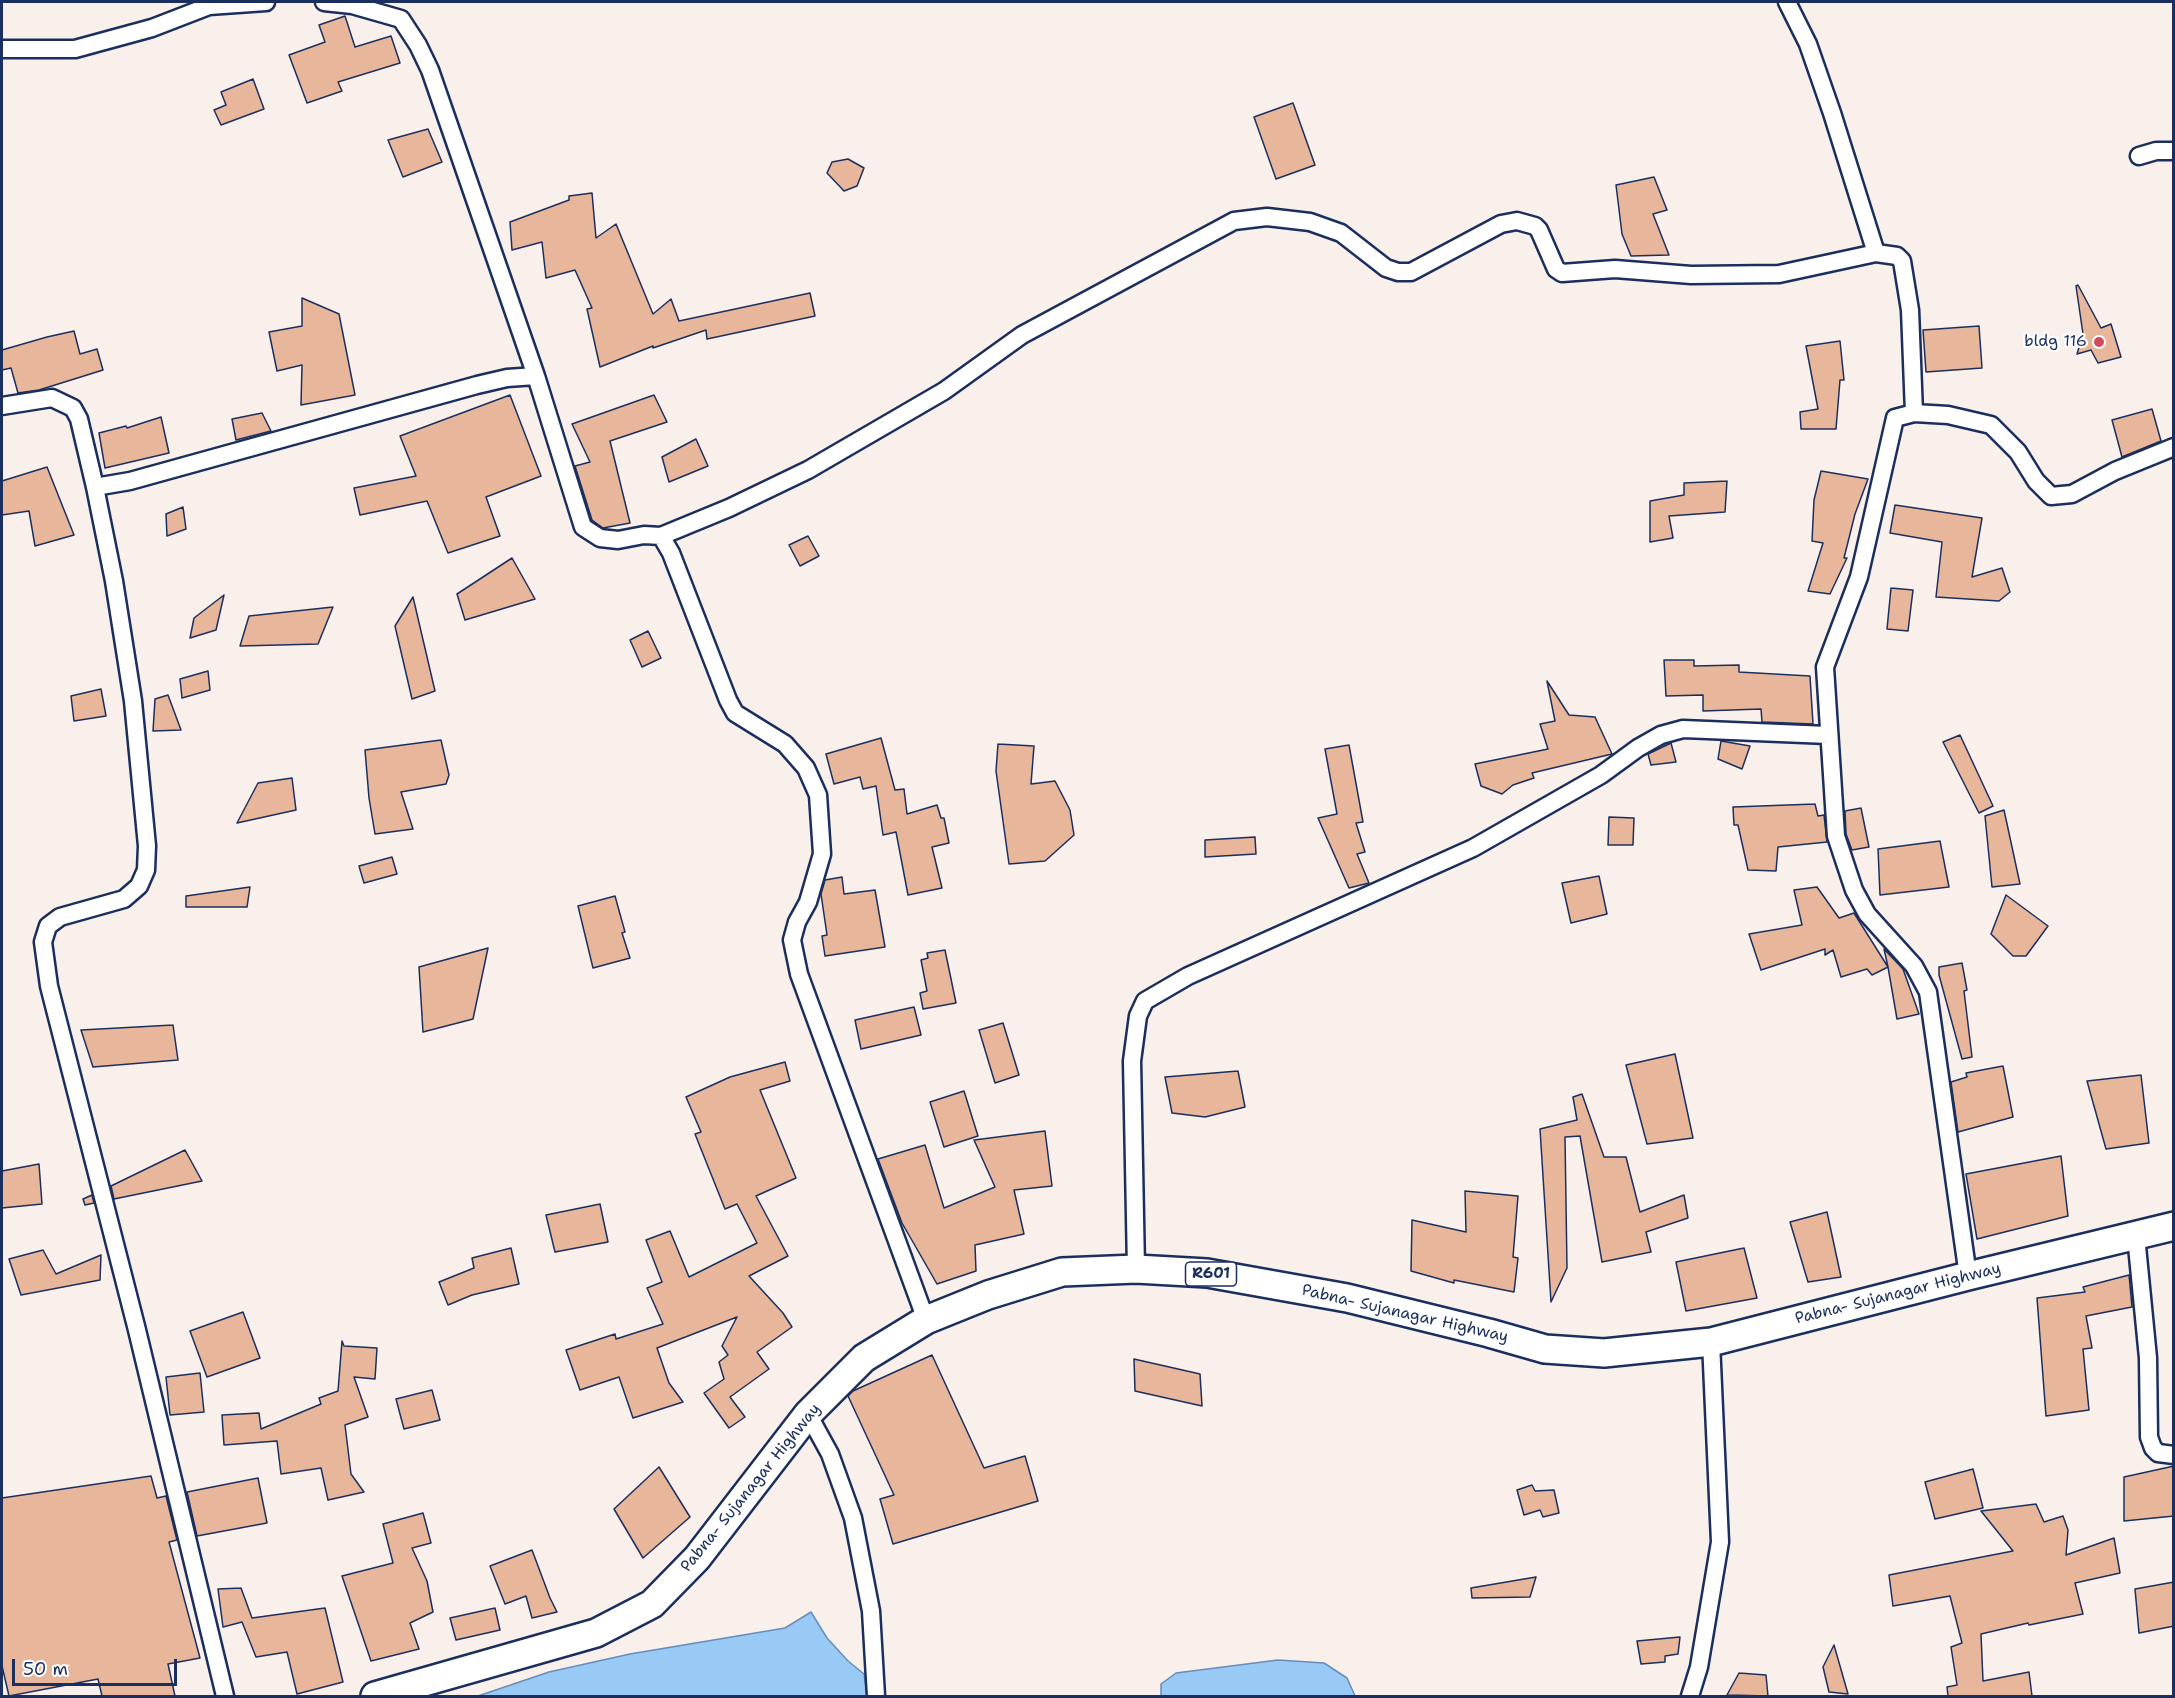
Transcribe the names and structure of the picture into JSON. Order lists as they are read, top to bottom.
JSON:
{
  "streets": {
    "main road": ["R601", "Pabna- Sujanagar Highway"]
  },
  "places": ["bldg 116"],
  "scale_bar": "50 m"
}
